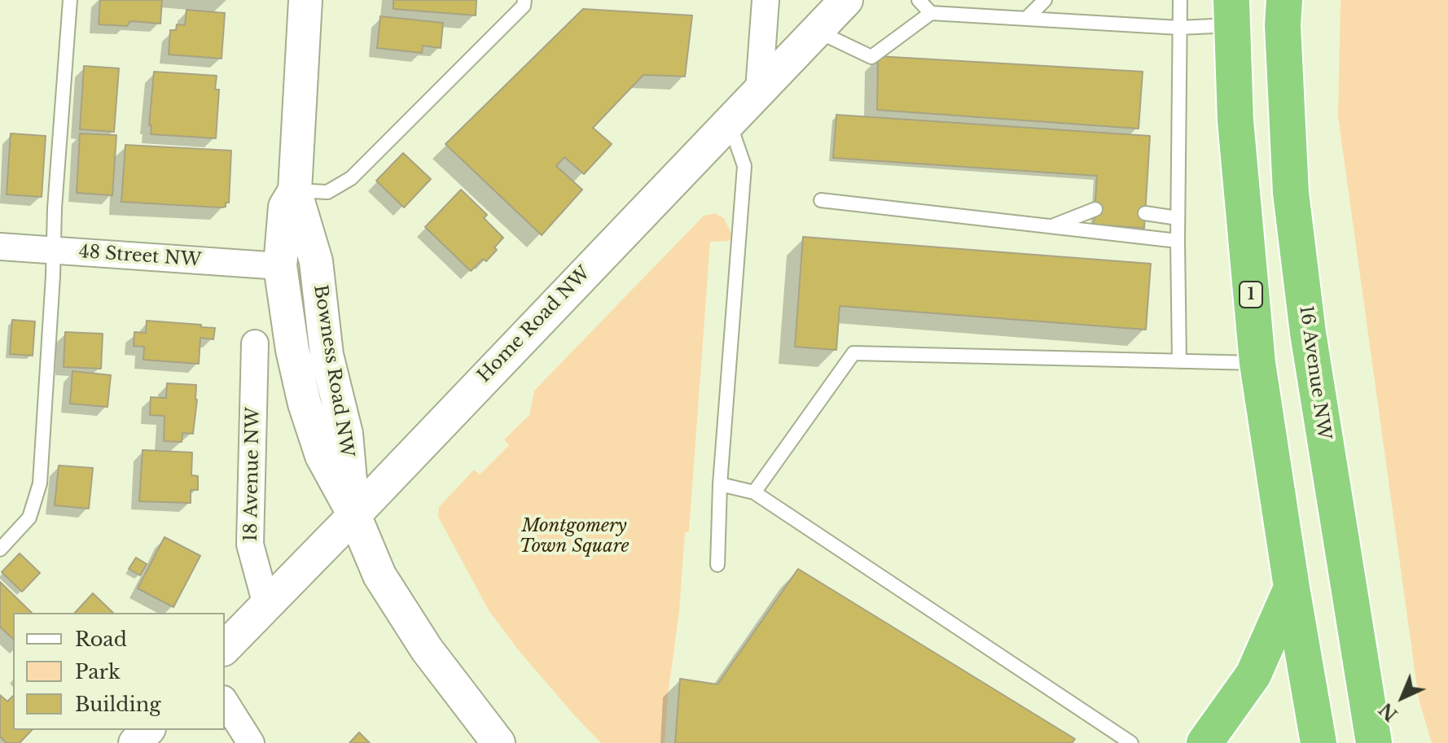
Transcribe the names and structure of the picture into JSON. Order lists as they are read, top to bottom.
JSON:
{
  "streets": {
    "highway": ["1", "16 Avenue NW"],
    "street": [
      "48 Street NW",
      "Home Road NW",
      "Bowness Road NW",
      "18 Avenue NW"
    ]
  },
  "crossings": [
    ["48 Street NW", "Bowness Road NW"],
    ["Home Road NW", "Bowness Road NW"],
    ["Home Road NW", "18 Avenue NW"]
  ],
  "parks": ["Montgomery Town Square"],
  "legend": ["Road", "Park", "Building"],
  "north": "bottom left"
}
